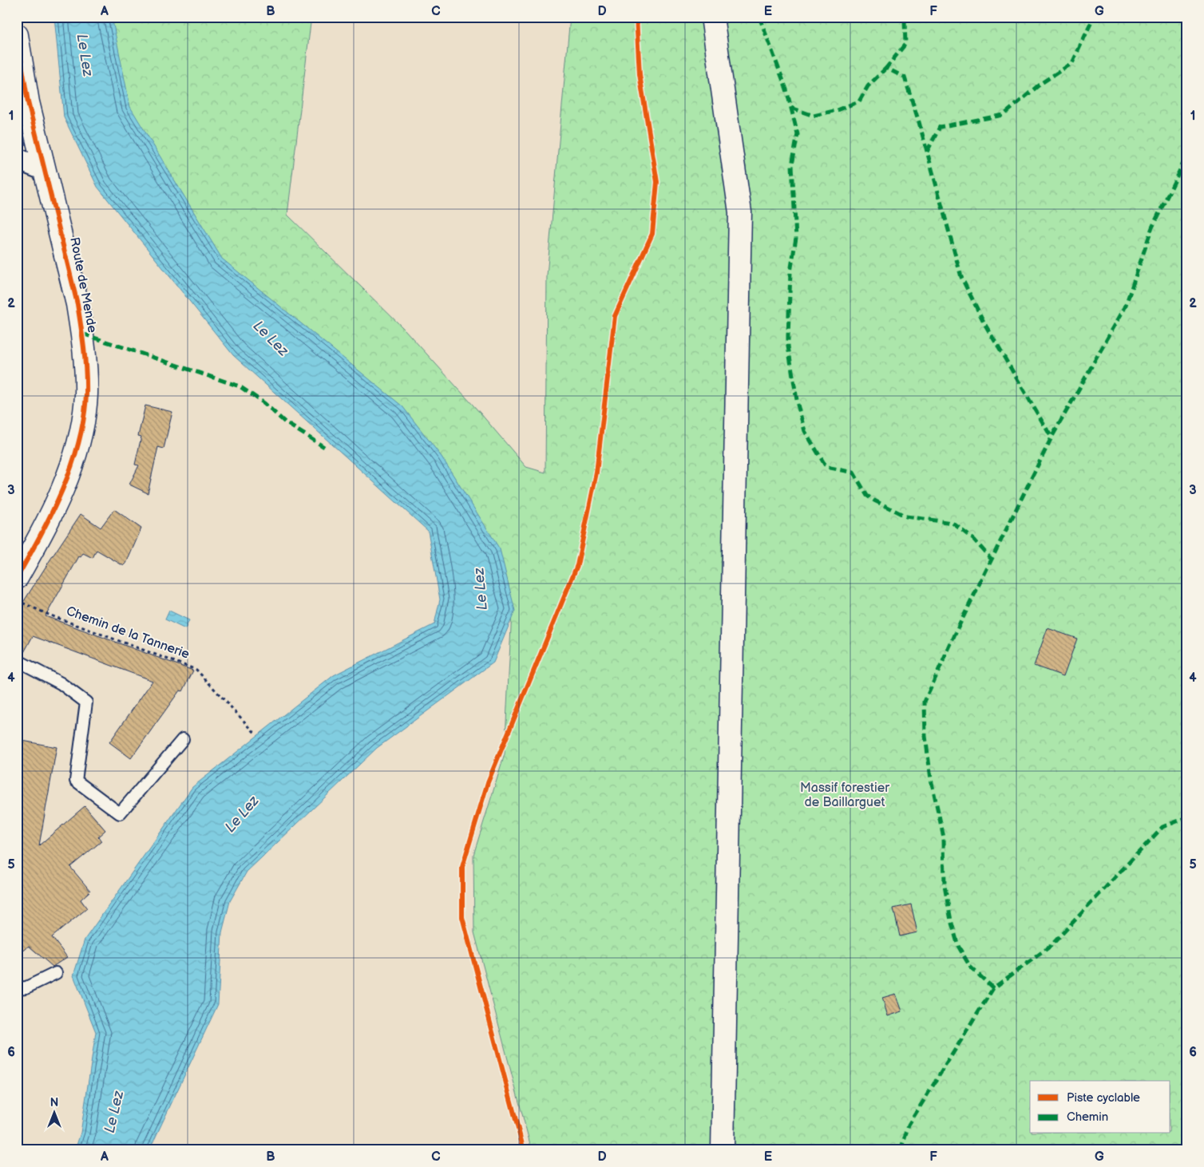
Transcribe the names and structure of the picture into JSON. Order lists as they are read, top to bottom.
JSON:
{
  "streets": {
    "main road": ["Route de Mende"],
    "path": ["Chemin de la Tannerie"]
  },
  "water": ["Le Lez"],
  "parks": ["Massif forestier de Baillarguet"],
  "legend": ["Piste cyclable", "Chemin"],
  "north": "top",
  "grid": {
    "columns": [
      "A",
      "B",
      "C",
      "D",
      "E",
      "F",
      "G"
    ],
    "rows": [
      "1",
      "2",
      "3",
      "4",
      "5",
      "6"
    ]
  }
}
